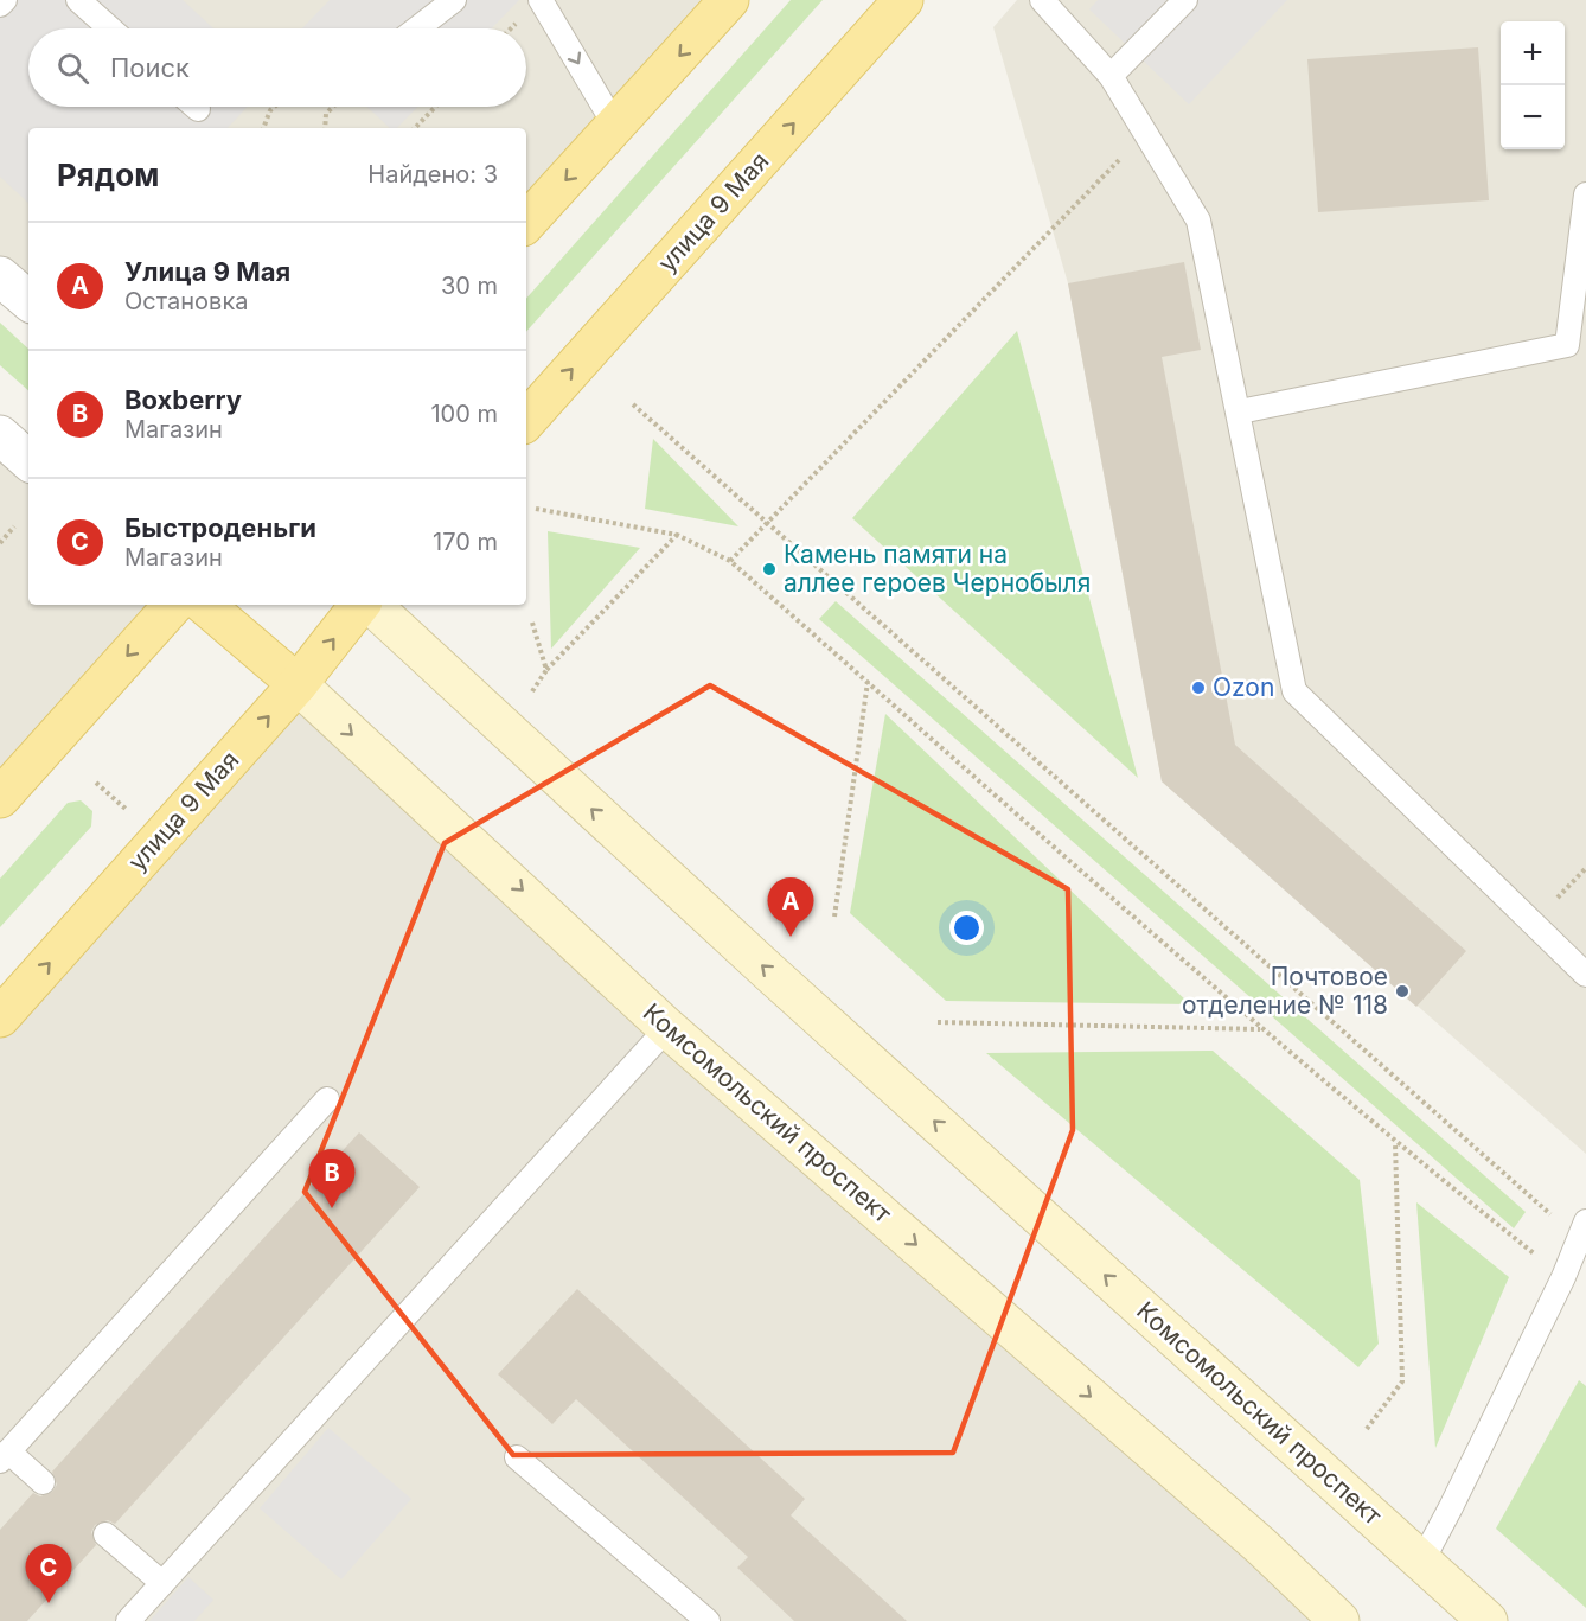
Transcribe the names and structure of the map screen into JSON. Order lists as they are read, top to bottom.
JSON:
{
  "streets": {
    "main road": ["улица 9 Мая", "Комсомольский проспект"]
  },
  "crossings": [
    ["улица 9 Мая", "Комсомольский проспект"]
  ],
  "places": ["Камень памяти на аллее героев Чернобыля", "Ozon", "Почтовое отделение № 118"],
  "page": {
    "map_buttons": ["+", "−"],
    "search": "Поиск",
    "heading": ["Рядом", "Найдено: 3"],
    "list": [
      {
        "mark": "A",
        "name": "Улица 9 Мая",
        "note": "Остановка",
        "value": "30 m"
      },
      {
        "mark": "B",
        "name": "Boxberry",
        "note": "Магазин",
        "value": "100 m"
      },
      {
        "mark": "C",
        "name": "Быстроденьги",
        "note": "Магазин",
        "value": "170 m"
      }
    ],
    "pins": ["A", "B", "C"]
  }
}
